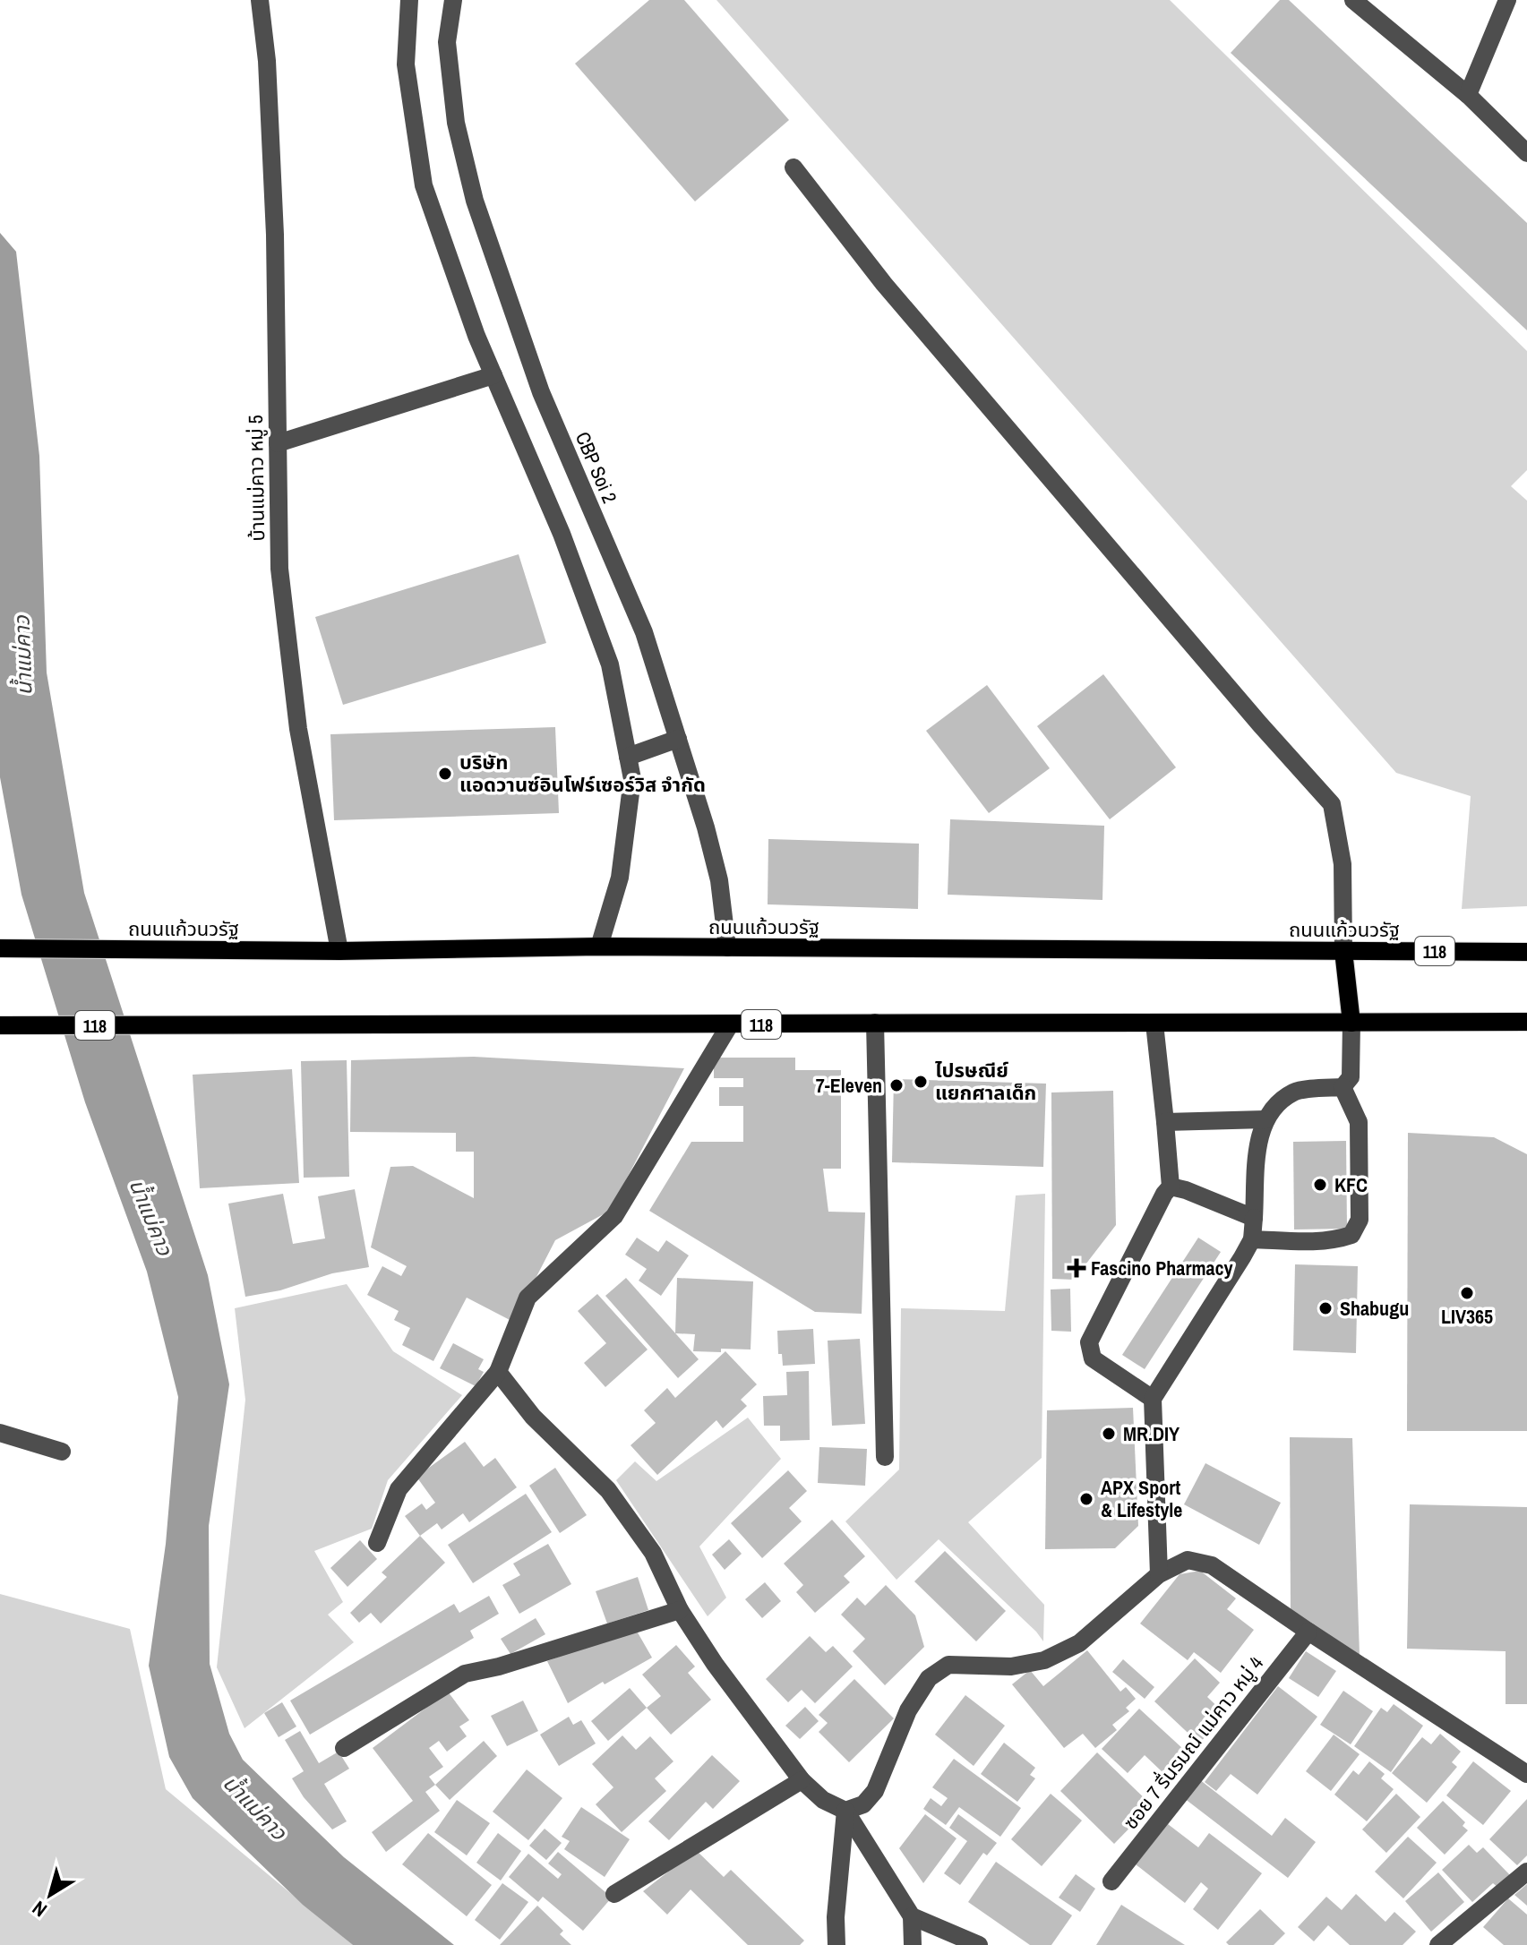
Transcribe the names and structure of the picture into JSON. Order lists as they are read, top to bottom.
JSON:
{
  "streets": {
    "main road": ["ถนนแก้วนวรัฐ", "118"],
    "street": ["CBP Soi 2", "บ้านแม่คาว หมู่ 5", "ซอย 7 รื่นรมณ์ แม่คาว หมู่ 4"]
  },
  "crossings": [
    ["CBP Soi 2", "ถนนแก้วนวรัฐ"],
    ["บ้านแม่คาว หมู่ 5", "ถนนแก้วนวรัฐ"]
  ],
  "water": ["น้ำแม่คาว"],
  "places": {
    "other": [
      "บริษัท แอดวานซ์อินโฟร์เซอร์วิส จำกัด",
      "ไปรษณีย์ แยกศาลเด็ก",
      "7-Eleven",
      "KFC",
      "LIV365",
      "Shabugu",
      "MR.DIY",
      "APX Sport & Lifestyle"
    ],
    "health": ["Fascino Pharmacy"]
  },
  "north": "bottom left"
}
